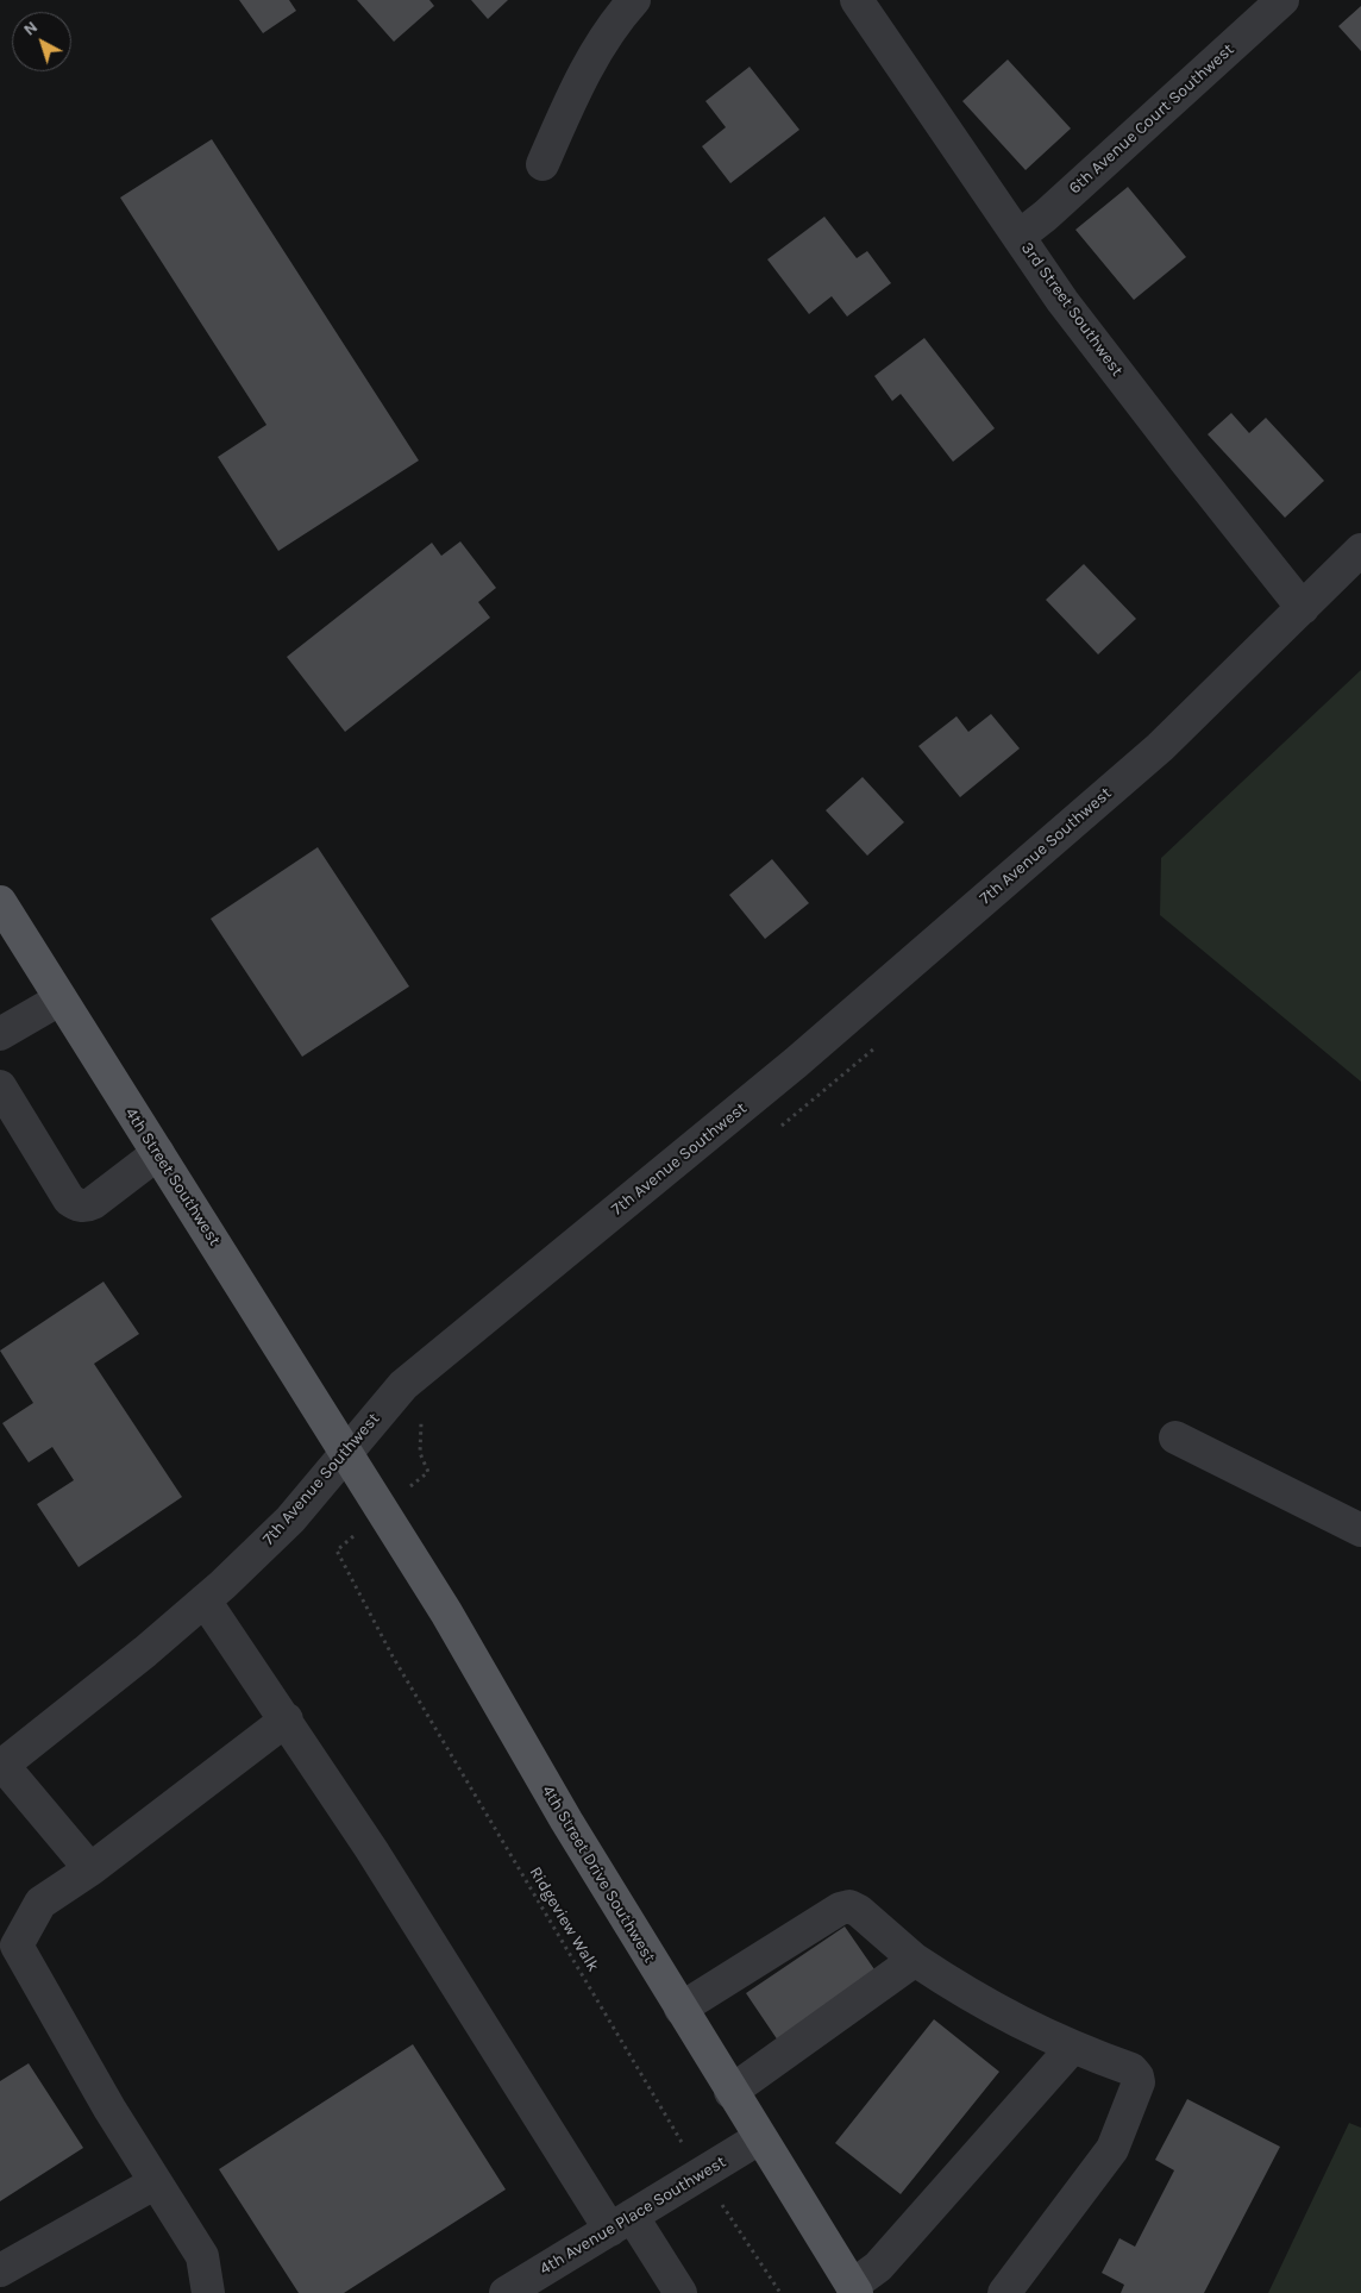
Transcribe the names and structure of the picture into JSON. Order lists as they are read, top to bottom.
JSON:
{
  "streets": {
    "main road": ["4th Street Southwest", "4th Street Drive Southwest"],
    "street": [
      "6th Avenue Court Southwest",
      "3rd Street Southwest",
      "7th Avenue Southwest",
      "4th Avenue Place Southwest"
    ],
    "path": ["Ridgeview Walk"]
  },
  "crossings": [
    ["6th Avenue Court Southwest", "3rd Street Southwest"],
    ["3rd Street Southwest", "7th Avenue Southwest"],
    ["7th Avenue Southwest", "4th Street Southwest"],
    ["7th Avenue Southwest", "4th Street Drive Southwest"],
    ["4th Street Southwest", "4th Street Drive Southwest"],
    ["4th Street Drive Southwest", "4th Avenue Place Southwest"],
    ["Ridgeview Walk", "4th Avenue Place Southwest"]
  ],
  "north": "top left"
}
